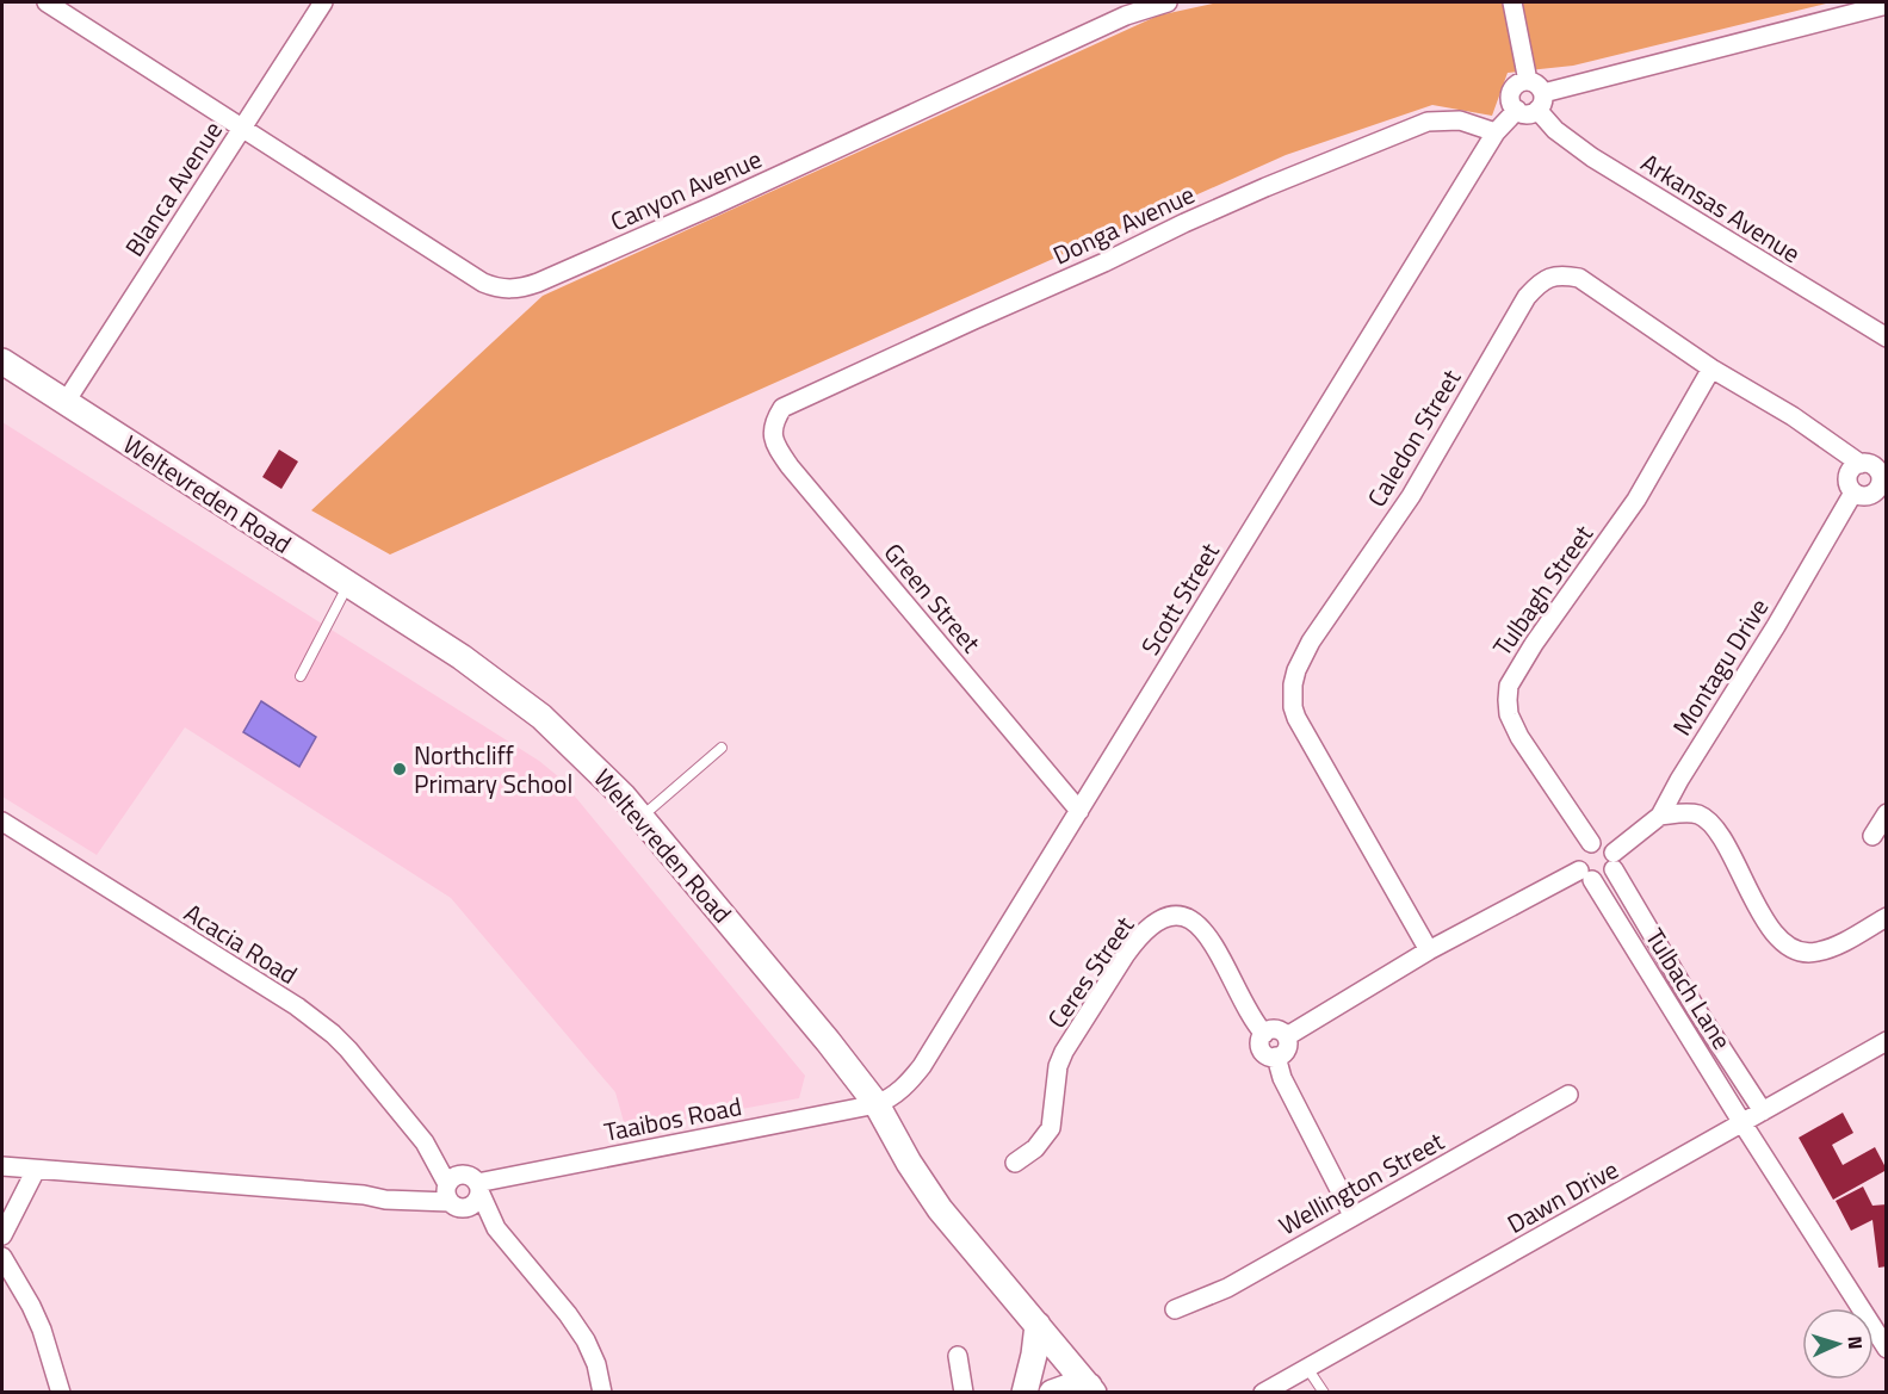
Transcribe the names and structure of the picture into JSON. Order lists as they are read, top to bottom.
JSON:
{
  "streets": {
    "main road": ["Weltevreden Road"],
    "street": [
      "Blanca Avenue",
      "Canyon Avenue",
      "Arkansas Avenue",
      "Donga Avenue",
      "Caledon Street",
      "Tulbagh Street",
      "Green Street",
      "Scott Street",
      "Montagu Drive",
      "Acacia Road",
      "Ceres Street",
      "Tulbach Lane",
      "Taaibos Road",
      "Wellington Street",
      "Dawn Drive"
    ]
  },
  "crossings": [
    ["Blanca Avenue", "Canyon Avenue"],
    ["Blanca Avenue", "Weltevreden Road"],
    ["Arkansas Avenue", "Scott Street"],
    ["Donga Avenue", "Green Street"],
    ["Donga Avenue", "Scott Street"],
    ["Caledon Street", "Tulbagh Street"],
    ["Caledon Street", "Montagu Drive"],
    ["Weltevreden Road", "Scott Street"],
    ["Weltevreden Road", "Taaibos Road"],
    ["Tulbagh Street", "Montagu Drive"],
    ["Tulbagh Street", "Tulbach Lane"],
    ["Green Street", "Scott Street"],
    ["Scott Street", "Taaibos Road"],
    ["Montagu Drive", "Tulbach Lane"],
    ["Acacia Road", "Taaibos Road"],
    ["Tulbach Lane", "Dawn Drive"]
  ],
  "places": ["Northcliff Primary School"],
  "north": "right"
}
